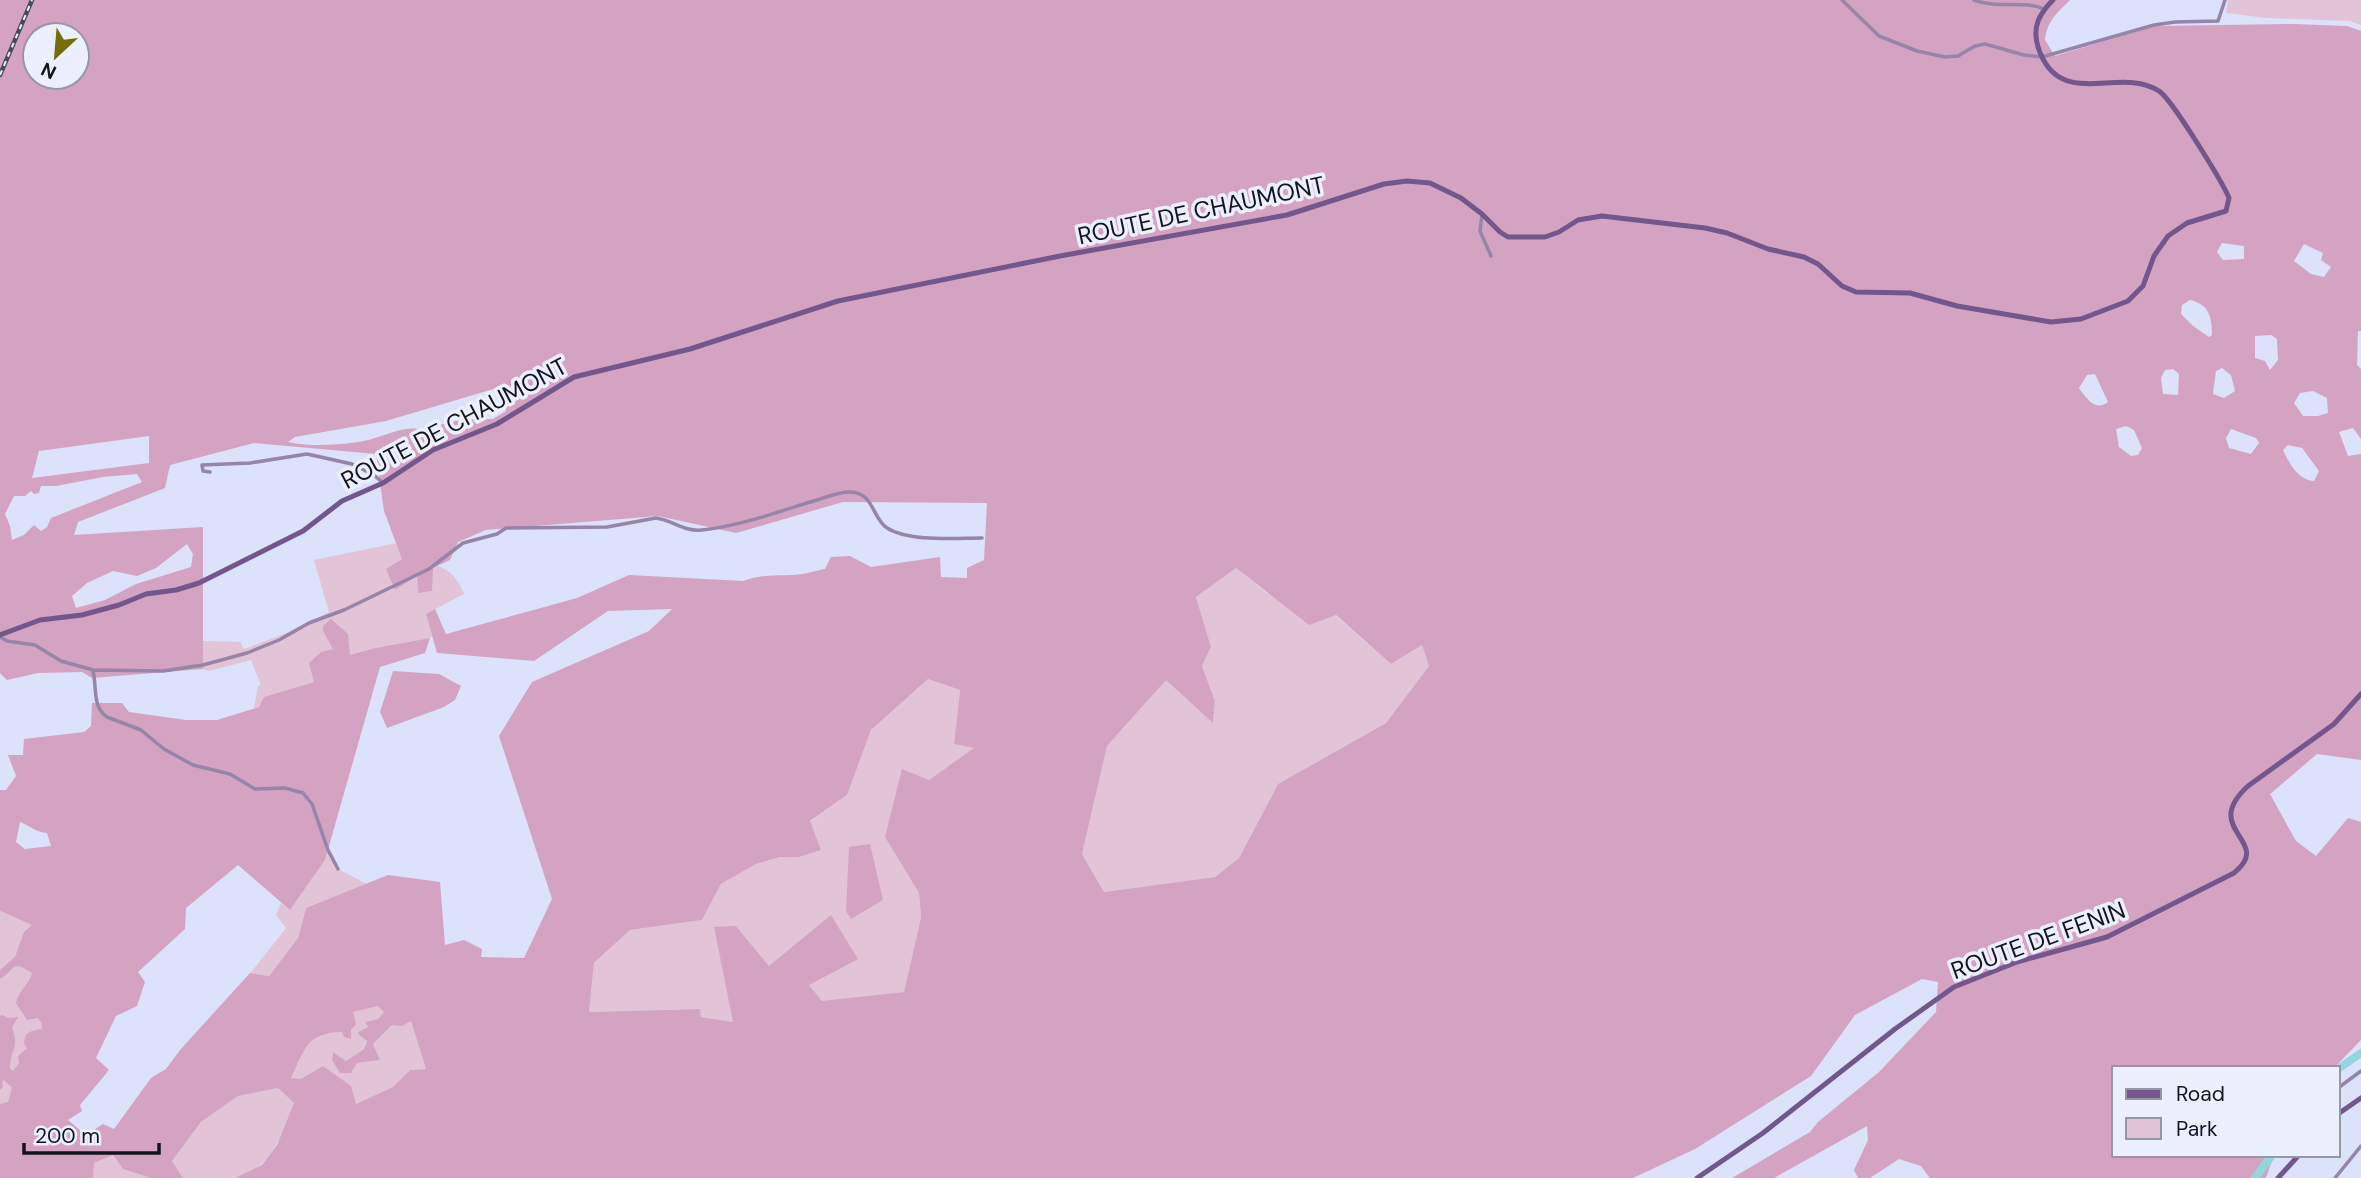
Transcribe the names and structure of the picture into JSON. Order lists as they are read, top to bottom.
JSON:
{
  "streets": {
    "street": ["ROUTE DE CHAUMONT", "ROUTE DE FENIN"]
  },
  "legend": ["Road", "Park"],
  "scale_bar": "200 m",
  "north": "bottom left"
}
